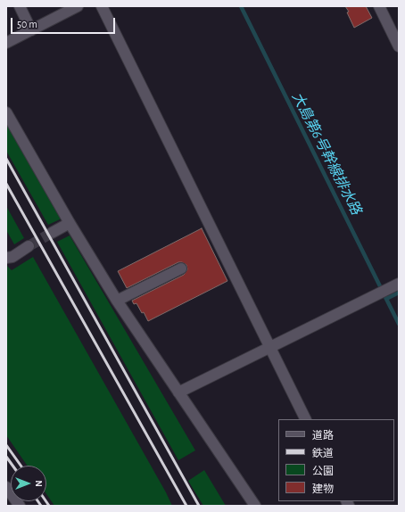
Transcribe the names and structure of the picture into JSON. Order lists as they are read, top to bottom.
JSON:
{
  "water": ["大島第6号幹線排水路"],
  "legend": [
    "道路",
    "鉄道",
    "公園",
    "建物"
  ],
  "scale_bar": "50 m",
  "north": "right"
}
